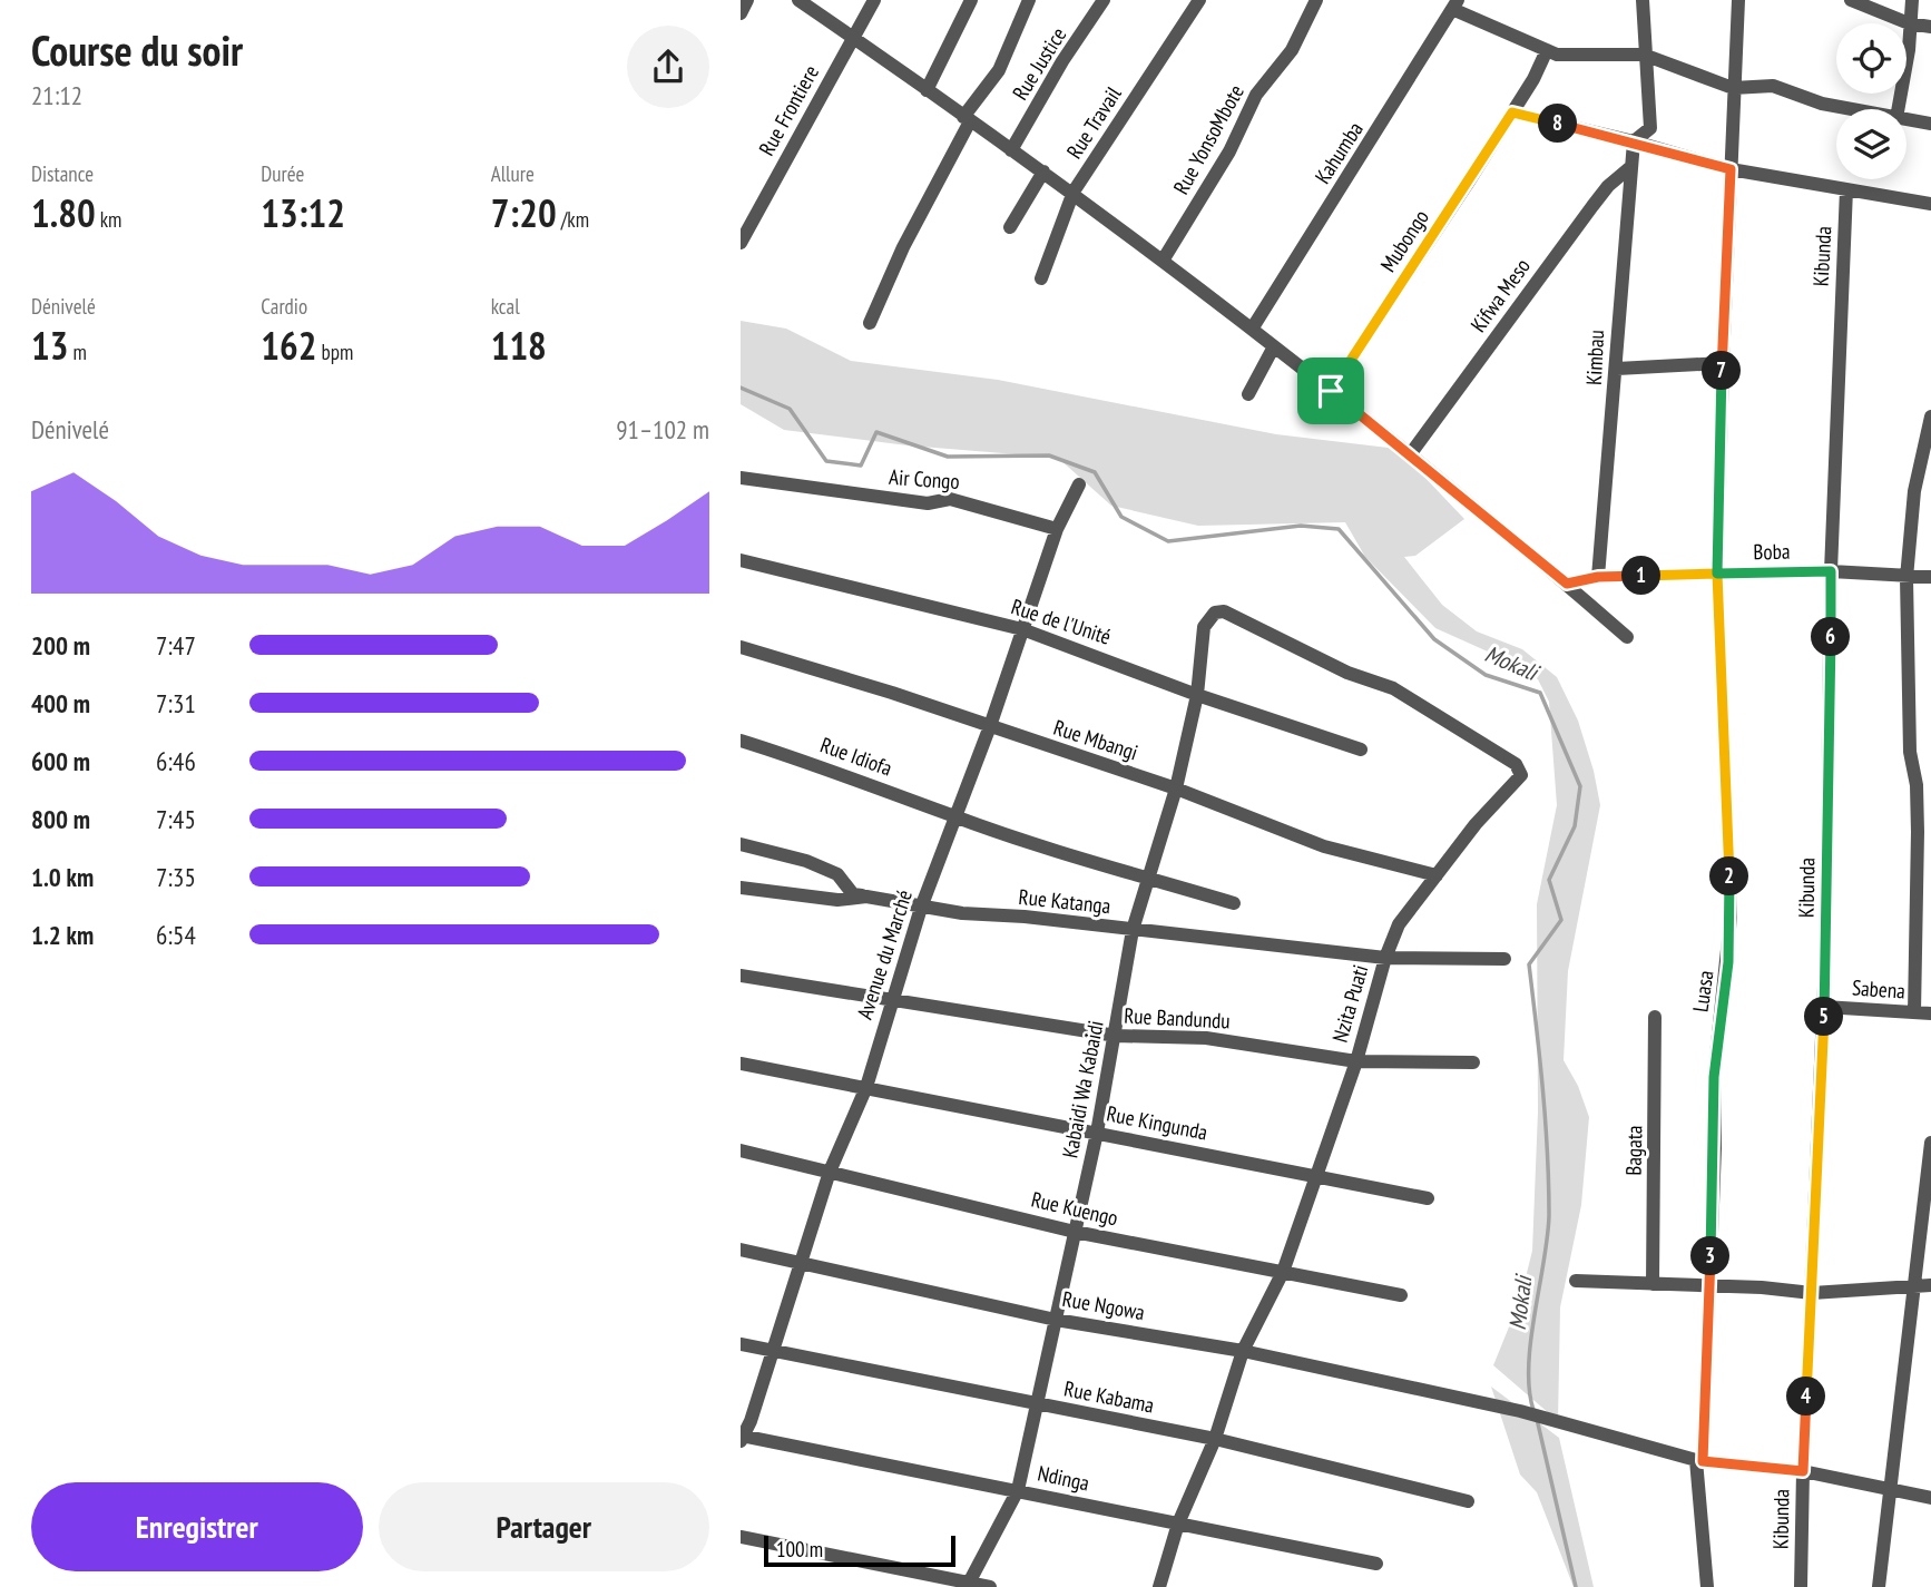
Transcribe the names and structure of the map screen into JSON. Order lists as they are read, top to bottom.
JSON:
{
  "streets": {
    "street": [
      "Rue Justice",
      "Rue Frontiere",
      "Rue Travail",
      "Rue YonsoMbote",
      "Kahumba",
      "Mubongo",
      "Kibunda",
      "Kifwa Meso",
      "Kimbau",
      "Air Congo",
      "Boba",
      "Rue de l'Unité",
      "Rue Mbangi",
      "Rue Idiofa",
      "Rue Katanga",
      "Avenue du Marché",
      "Sabena",
      "Luasa",
      "Nzita Puati",
      "Rue Bandundu",
      "Kabaidi Wa Kabaidi",
      "Rue Kingunda",
      "Bagata",
      "Rue Kuengo",
      "Rue Ngowa",
      "Rue Kabama",
      "Ndinga"
    ]
  },
  "crossings": [
    ["Kibunda", "Boba"],
    ["Kibunda", "Sabena"],
    ["Kibunda", "Rue Ngowa"],
    ["Kifwa Meso", "Kimbau"],
    ["Kimbau", "Boba"],
    ["Air Congo", "Avenue du Marché"],
    ["Boba", "Luasa"],
    ["Rue de l'Unité", "Avenue du Marché"],
    ["Rue de l'Unité", "Kabaidi Wa Kabaidi"],
    ["Rue Mbangi", "Avenue du Marché"],
    ["Rue Mbangi", "Nzita Puati"],
    ["Rue Mbangi", "Kabaidi Wa Kabaidi"],
    ["Rue Idiofa", "Avenue du Marché"],
    ["Rue Idiofa", "Kabaidi Wa Kabaidi"],
    ["Rue Katanga", "Avenue du Marché"],
    ["Rue Katanga", "Nzita Puati"],
    ["Rue Katanga", "Kabaidi Wa Kabaidi"],
    ["Avenue du Marché", "Rue Bandundu"],
    ["Avenue du Marché", "Rue Kingunda"],
    ["Avenue du Marché", "Rue Kuengo"],
    ["Avenue du Marché", "Rue Ngowa"],
    ["Avenue du Marché", "Rue Kabama"],
    ["Avenue du Marché", "Ndinga"],
    ["Luasa", "Rue Ngowa"],
    ["Nzita Puati", "Rue Bandundu"],
    ["Nzita Puati", "Kabaidi Wa Kabaidi"],
    ["Nzita Puati", "Rue Kingunda"],
    ["Nzita Puati", "Rue Kuengo"],
    ["Nzita Puati", "Rue Ngowa"],
    ["Nzita Puati", "Rue Kabama"],
    ["Nzita Puati", "Ndinga"],
    ["Rue Bandundu", "Kabaidi Wa Kabaidi"],
    ["Kabaidi Wa Kabaidi", "Rue Kingunda"],
    ["Kabaidi Wa Kabaidi", "Rue Kuengo"],
    ["Kabaidi Wa Kabaidi", "Rue Ngowa"],
    ["Kabaidi Wa Kabaidi", "Rue Kabama"],
    ["Kabaidi Wa Kabaidi", "Ndinga"]
  ],
  "water": ["Mokali"],
  "scale_bar": "100 m",
  "page": {
    "heading": ["Course du soir", "21:12"],
    "pins": [
      "8",
      "7",
      "1",
      "6",
      "2",
      "5",
      "3",
      "4"
    ],
    "stats": [
      ["Distance", "1.80 km"],
      ["Durée", "13:12"],
      ["Allure", "7:20 /km"],
      ["Dénivelé", "13 m"],
      ["Cardio", "162 bpm"],
      ["kcal", "118"]
    ],
    "chart": ["Dénivelé", "91–102 m"],
    "list": [
      {
        "name": "200 m",
        "note": "7:47"
      },
      {
        "name": "400 m",
        "note": "7:31"
      },
      {
        "name": "600 m",
        "note": "6:46"
      },
      {
        "name": "800 m",
        "note": "7:45"
      },
      {
        "name": "1.0 km",
        "note": "7:35"
      },
      {
        "name": "1.2 km",
        "note": "6:54"
      }
    ],
    "buttons": ["Enregistrer", "Partager"],
    "scale": "100 m"
  }
}
